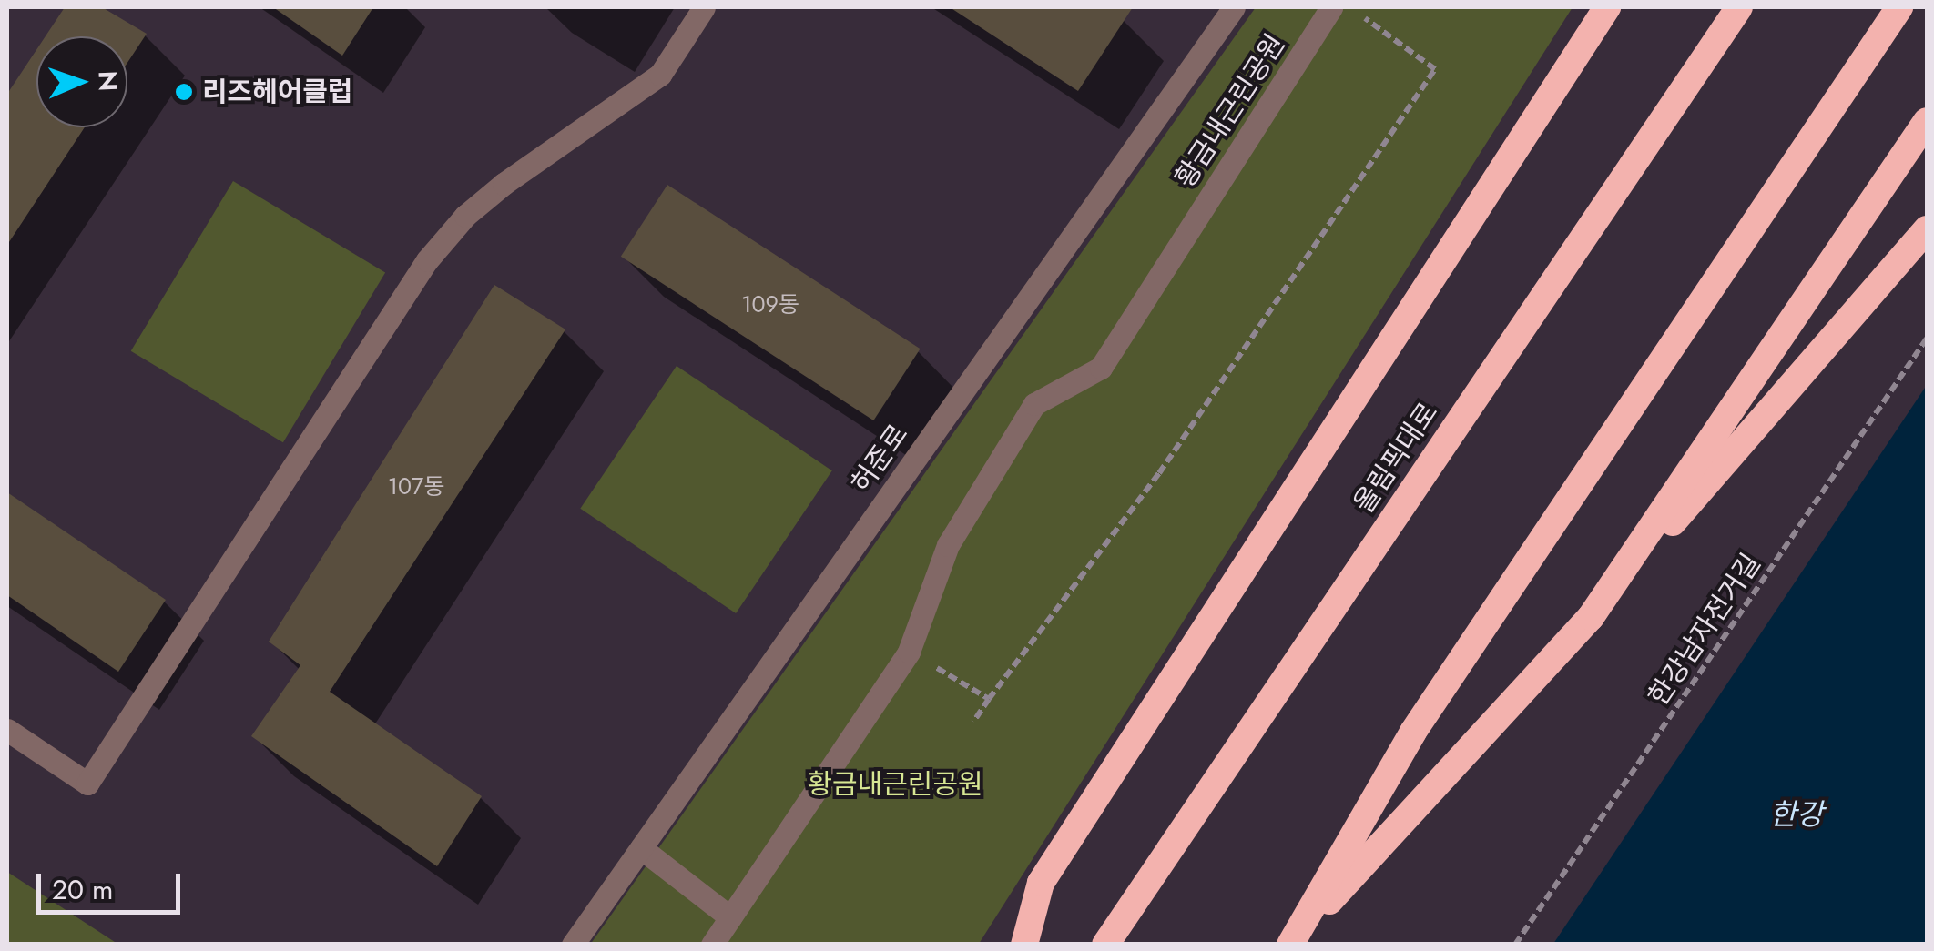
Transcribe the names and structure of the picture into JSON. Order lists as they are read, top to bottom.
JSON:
{
  "streets": {
    "highway": ["올림픽대로"],
    "street": ["황금내근린공원", "허준로"],
    "path": ["한강남자전거길"]
  },
  "water": ["한강"],
  "parks": ["황금내근린공원"],
  "places": ["리즈헤어클럽"],
  "house_numbers": ["109동", "107동"],
  "scale_bar": "20 m",
  "north": "right"
}
